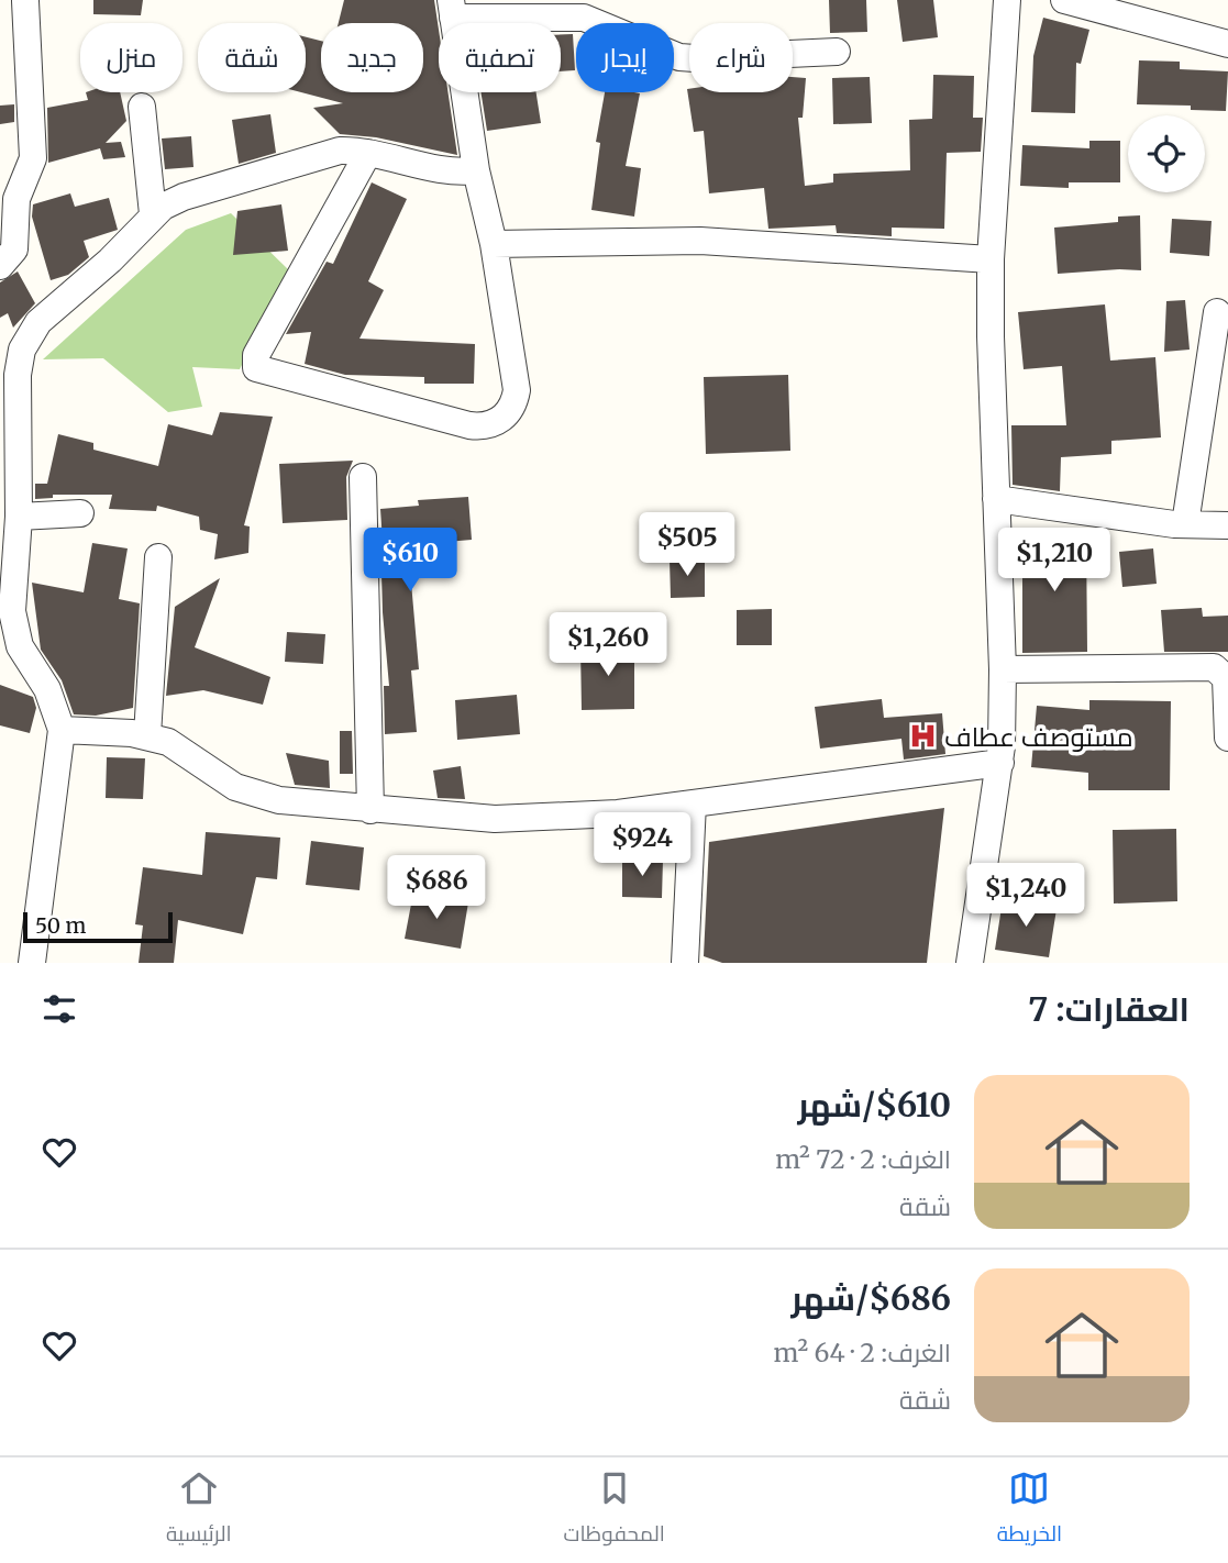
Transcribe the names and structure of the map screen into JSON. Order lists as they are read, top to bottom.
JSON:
{
  "places": {
    "hospital": ["مستوصف عطاف"]
  },
  "scale_bar": "50 m",
  "page": {
    "chip": [
      "شراء",
      "إيجار",
      "تصفية",
      "جديد",
      "شقة",
      "منزل"
    ],
    "price": [
      "$505",
      "$610",
      "$1,210",
      "$1,260",
      "$924",
      "$686",
      "$1,240"
    ],
    "scale": "50 m",
    "heading": "العقارات: 7",
    "list": [
      {
        "name": "$610/شهر",
        "note": "الغرف: 2 · 72 m² · شقة"
      },
      {
        "name": "$686/شهر",
        "note": "الغرف: 2 · 64 m² · شقة"
      }
    ],
    "tabs": ["الخريطة", "المحفوظات", "الرئيسية"]
  }
}
